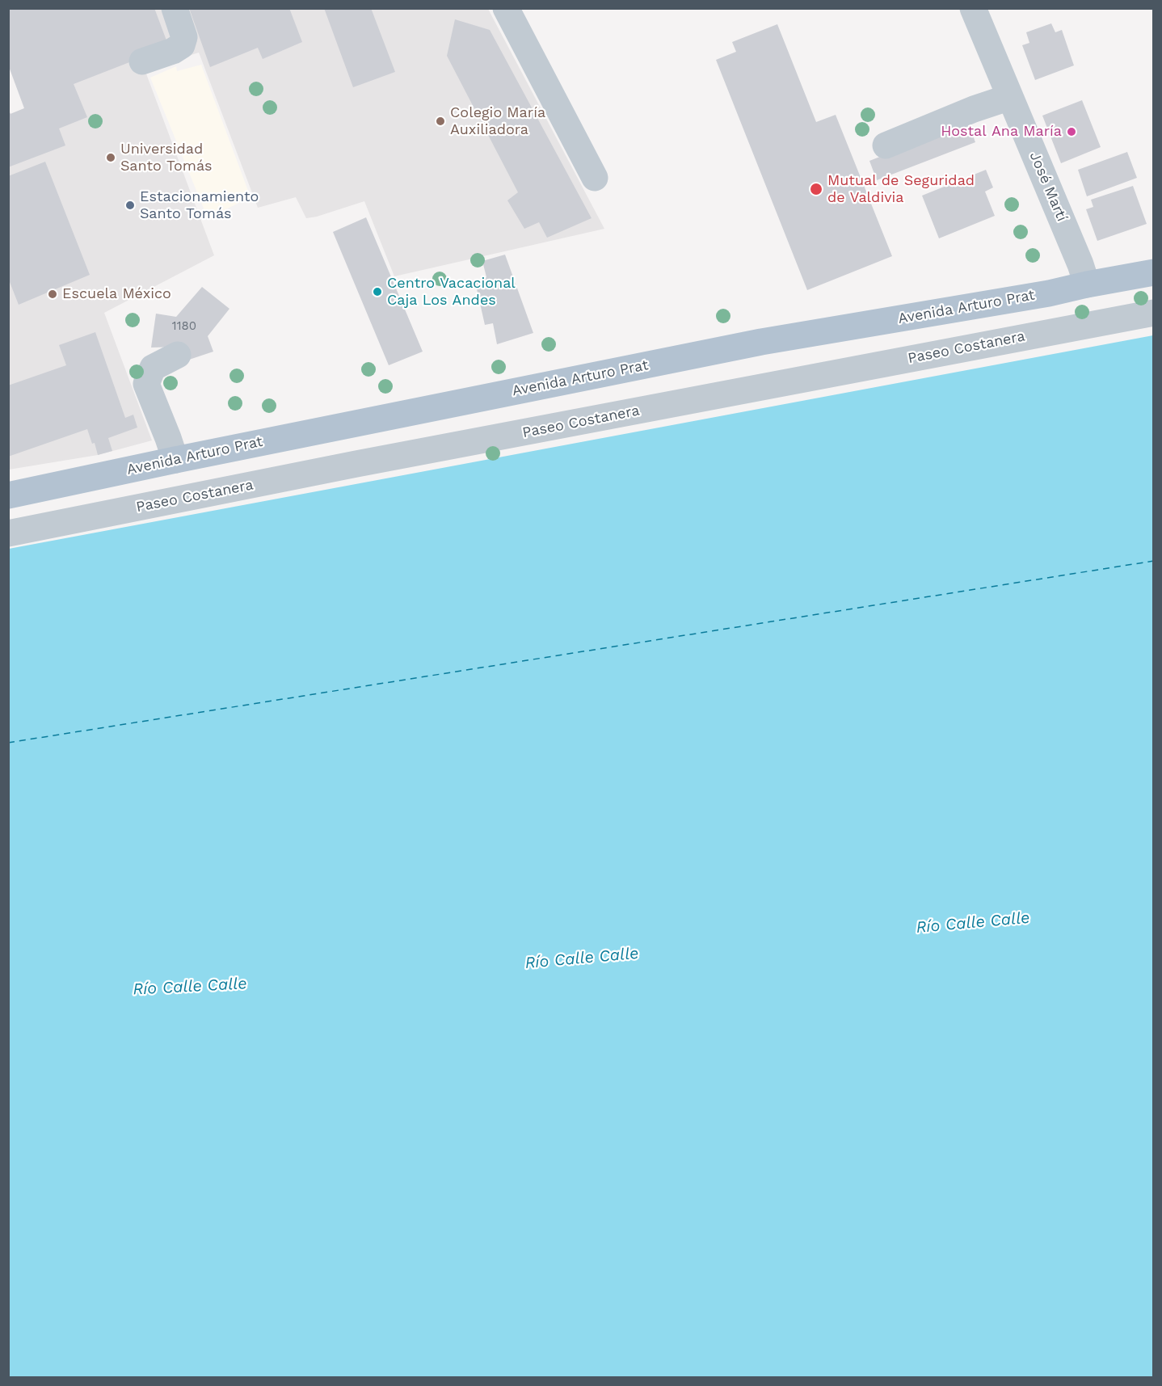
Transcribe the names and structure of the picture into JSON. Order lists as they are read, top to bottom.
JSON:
{
  "streets": {
    "main road": ["Avenida Arturo Prat"],
    "street": ["José Martí", "Paseo Costanera"]
  },
  "crossings": [
    ["José Martí", "Avenida Arturo Prat"]
  ],
  "water": ["Río Calle Calle"],
  "places": [
    "Colegio María Auxiliadora",
    "Hostal Ana María",
    "Universidad Santo Tomás",
    "Mutual de Seguridad de Valdivia",
    "Estacionamiento Santo Tomás",
    "Centro Vacacional Caja Los Andes",
    "Escuela México"
  ],
  "house_numbers": ["1180"]
}
